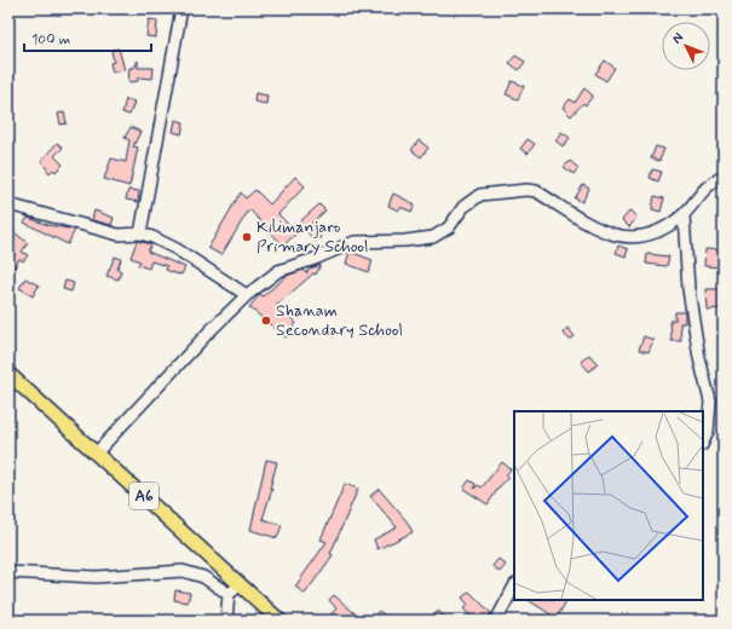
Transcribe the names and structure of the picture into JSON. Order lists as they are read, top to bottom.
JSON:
{
  "streets": {
    "main road": ["A6"]
  },
  "places": ["Kilimanjaro Primary School", "Shanam Secondary School"],
  "scale_bar": "100 m",
  "north": "top left"
}
